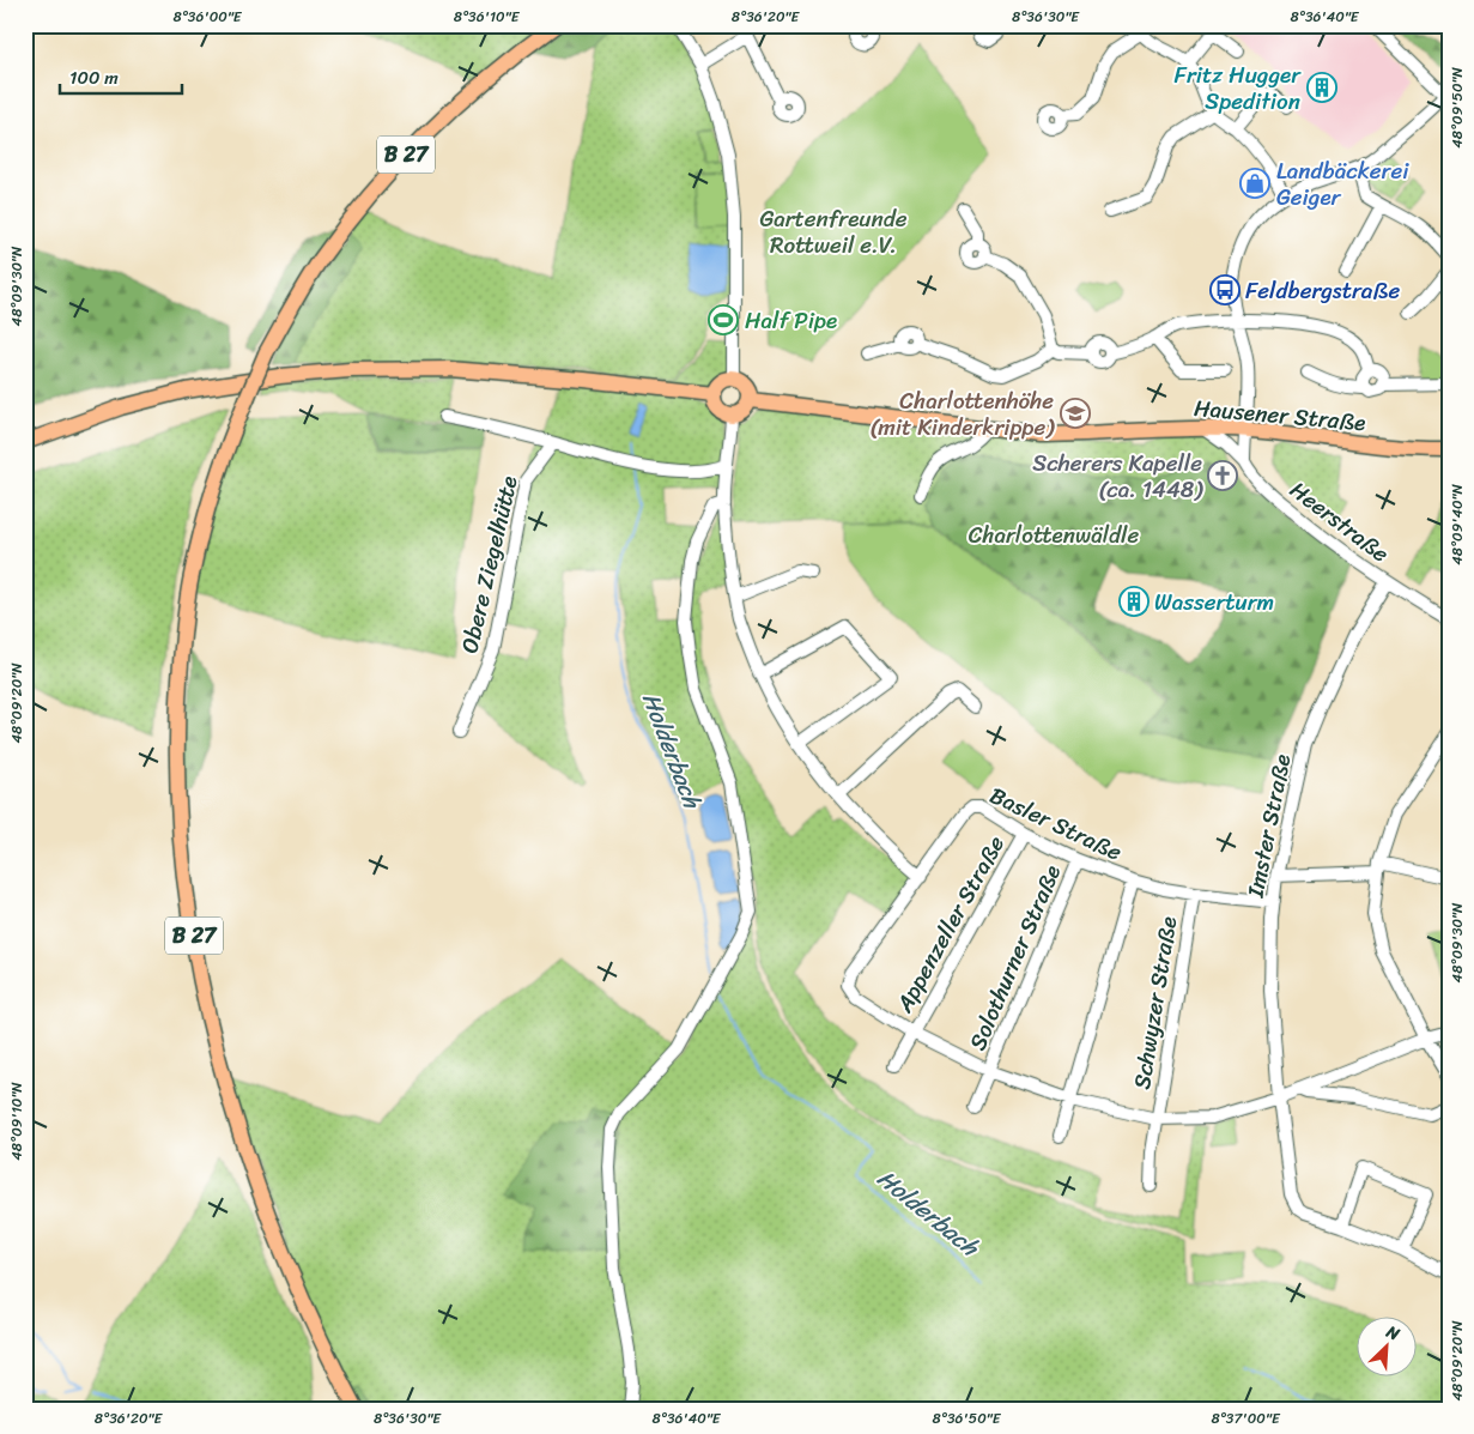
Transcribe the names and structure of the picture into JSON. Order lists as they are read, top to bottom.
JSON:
{
  "streets": {
    "main road": ["B 27", "Hausener Straße"],
    "street": [
      "Heerstraße",
      "Obere Ziegelhütte",
      "Basler Straße",
      "Imster Straße",
      "Appenzeller Straße",
      "Solothurner Straße",
      "Schwyzer Straße"
    ]
  },
  "crossings": [
    ["Hausener Straße", "Heerstraße"],
    ["Heerstraße", "Imster Straße"],
    ["Basler Straße", "Imster Straße"],
    ["Basler Straße", "Appenzeller Straße"],
    ["Basler Straße", "Solothurner Straße"],
    ["Basler Straße", "Schwyzer Straße"]
  ],
  "water": ["Holderbach"],
  "parks": ["Gartenfreunde Rottweil e.V.", "Charlottenwäldle"],
  "places": {
    "building": ["Fritz Hugger Spedition", "Wasserturm"],
    "shop": ["Landbäckerei Geiger"],
    "bus stop": ["Feldbergstraße"],
    "sports": ["Half Pipe"],
    "school or university": ["Charlottenhöhe (mit Kinderkrippe)"],
    "church": ["Scherers Kapelle (ca. 1448)"]
  },
  "scale_bar": "100 m",
  "north": "top right",
  "coordinates": [
    "8°36'00\"E",
    "8°36'10\"E",
    "8°36'20\"E",
    "8°36'30\"E",
    "8°36'40\"E",
    "48°09'50\"N",
    "48°09'30\"N",
    "48°09'40\"N",
    "48°09'20\"N",
    "48°09'10\"N",
    "8°36'50\"E",
    "8°37'00\"E"
  ]
}
